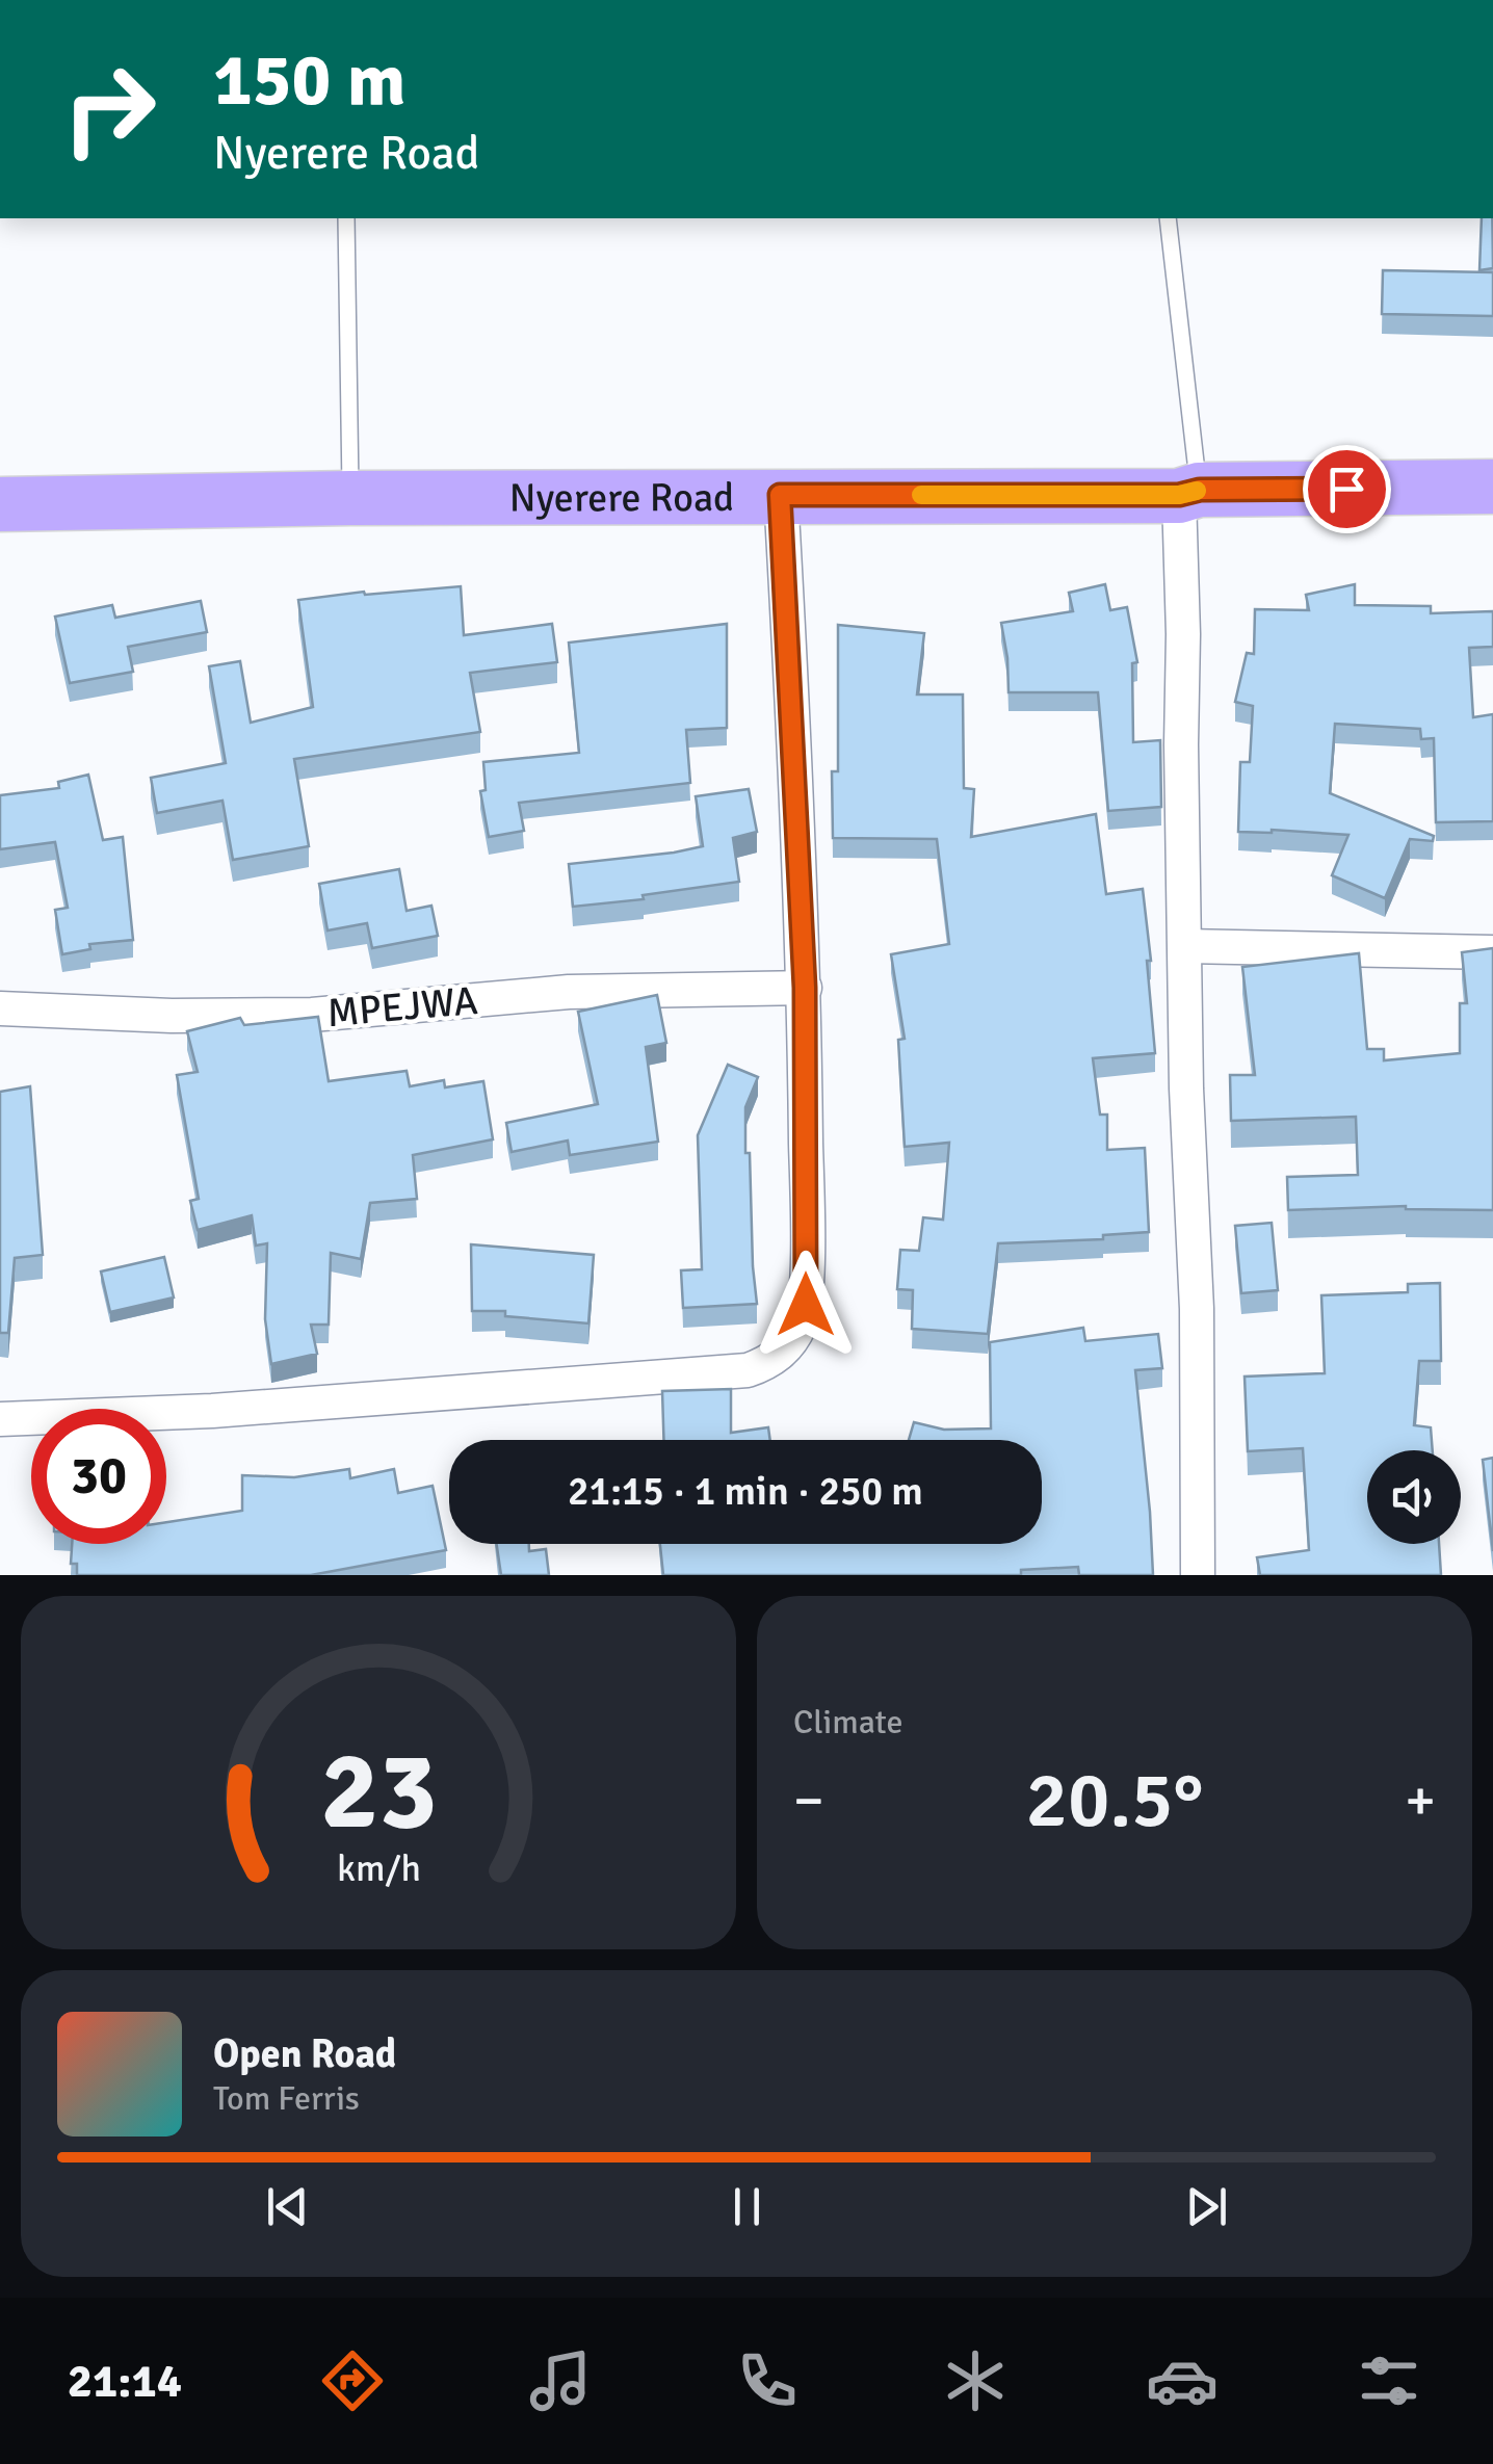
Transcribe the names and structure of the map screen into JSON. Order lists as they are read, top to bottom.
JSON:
{
  "streets": {
    "highway": ["Nyerere Road"],
    "street": ["MPEJWA"]
  },
  "page": {
    "turn": ["150 m", "Nyerere Road"],
    "limit": "30",
    "trip": "21:15 · 1 min · 250 m",
    "tile": "Climate",
    "heat": ["−", "20.5°", "+"],
    "song": ["Open Road", "Tom Ferris"],
    "tabs": "21:14",
    "gauge": ["23", "km/h"]
  }
}
